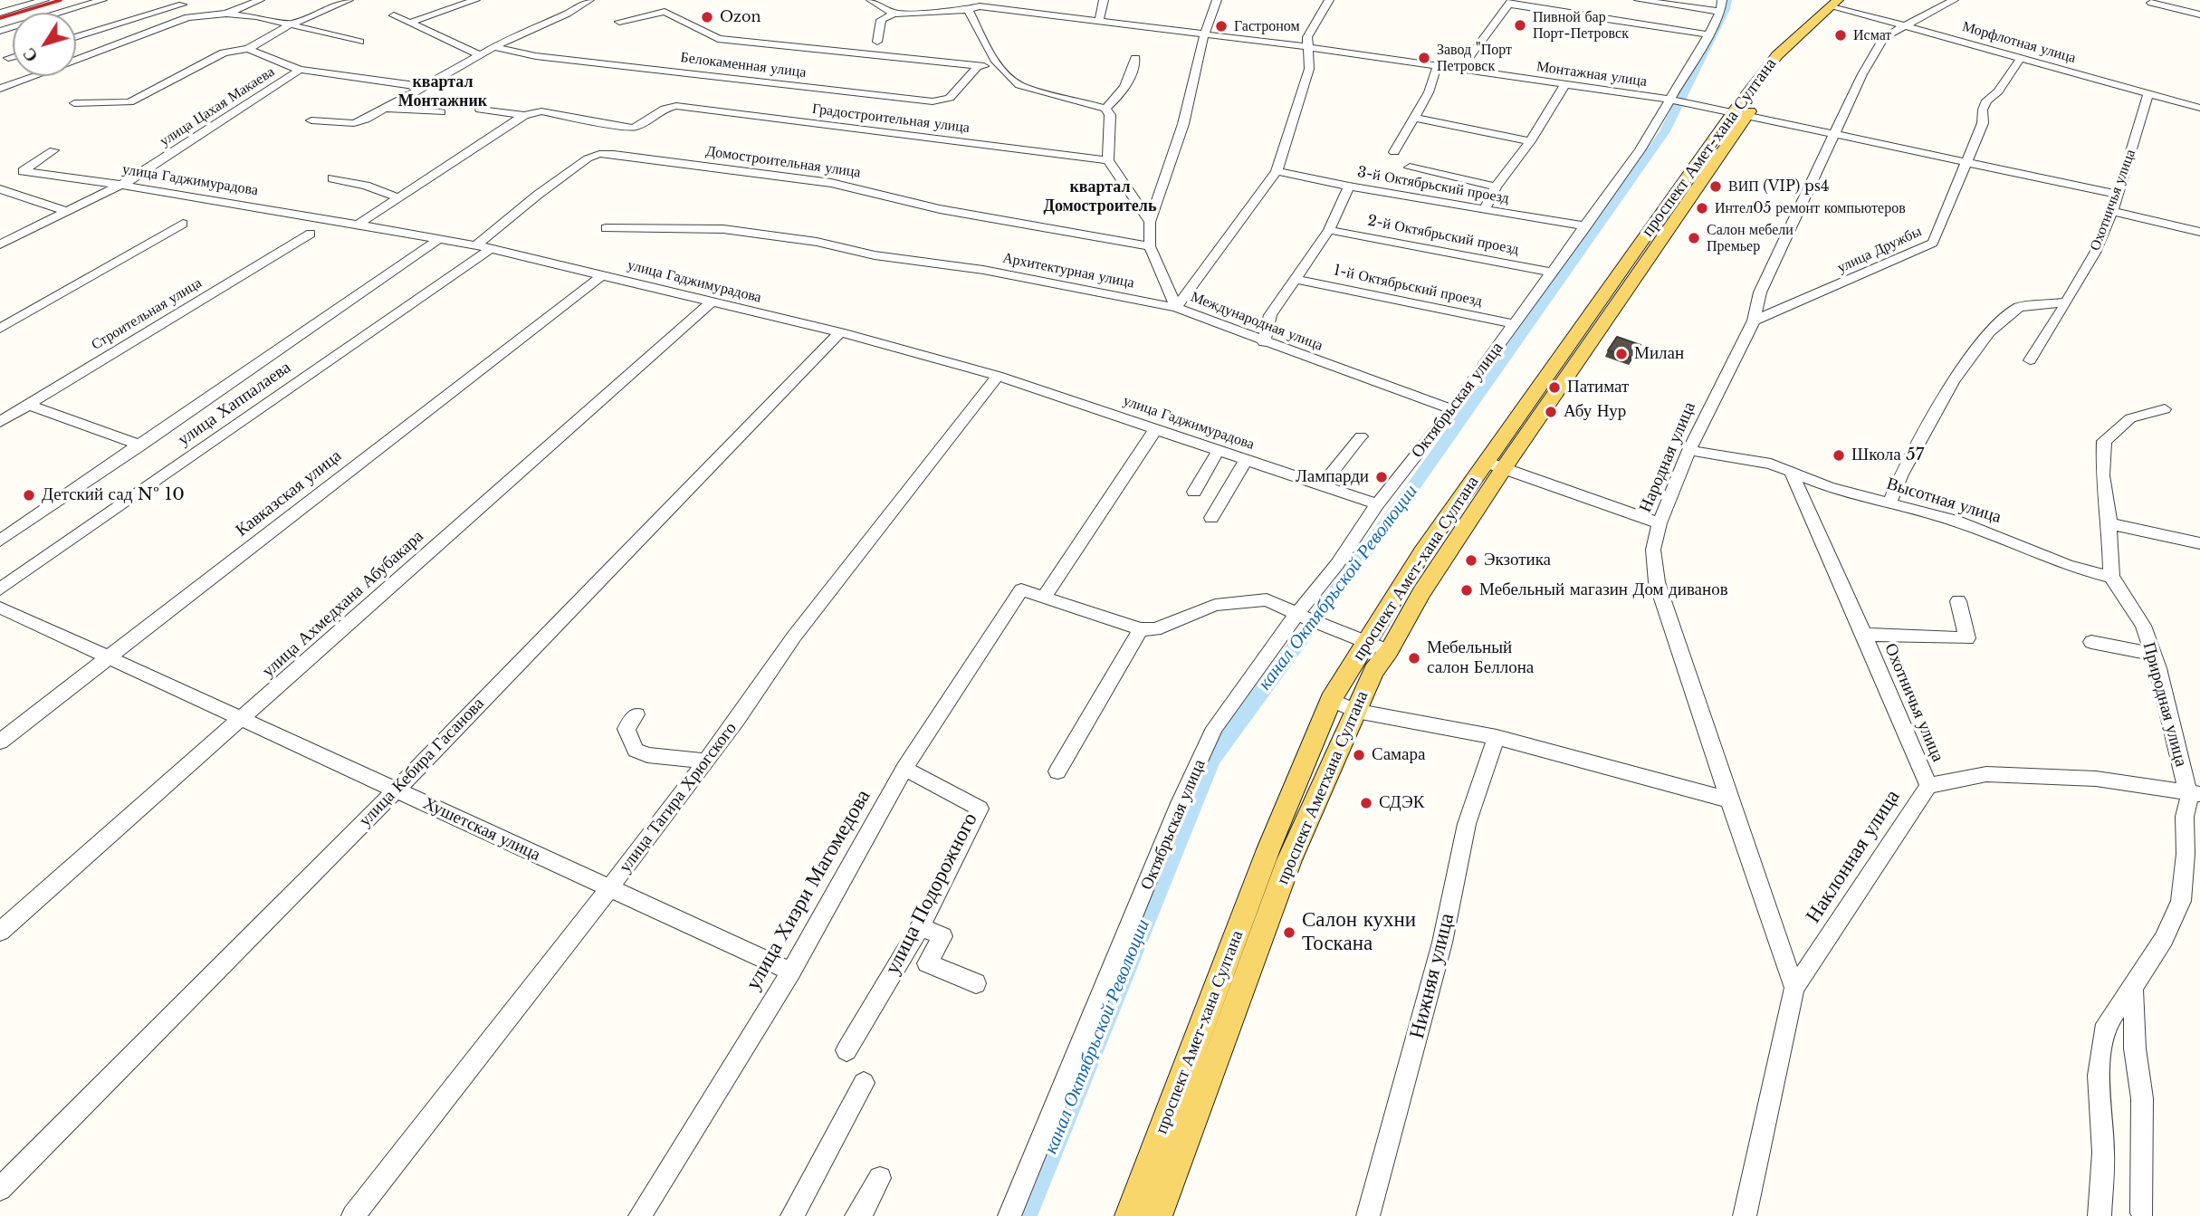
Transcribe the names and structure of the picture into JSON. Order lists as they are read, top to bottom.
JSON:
{
  "streets": {
    "main road": ["проспект Амет-хана Султана", "проспект Аметхана Султана"],
    "street": [
      "Морфлотная улица",
      "Белокаменная улица",
      "Монтажная улица",
      "улица Цахая Макаева",
      "Градостроительная улица",
      "Домостроительная улица",
      "улица Гаджимурадова",
      "3-й Октябрьский проезд",
      "Охотничья улица",
      "2-й Октябрьский проезд",
      "улица Дружбы",
      "Архитектурная улица",
      "1-й Октябрьский проезд",
      "Строительная улица",
      "Международная улица",
      "Октябрьская улица",
      "улица Хаппалаева",
      "Народная улица",
      "Кавказская улица",
      "Высотная улица",
      "улица Ахмедхана Абубакара",
      "Природная улица",
      "улица Кебира Гасанова",
      "улица Тагира Хрюгского",
      "Хушетская улица",
      "Наклонная улица",
      "улица Хизри Магомедова",
      "улица Подорожного",
      "Нижняя улица"
    ]
  },
  "crossings": [
    ["Морфлотная улица", "проспект Амет-хана Султана"],
    ["Морфлотная улица", "Охотничья улица"],
    ["Морфлотная улица", "улица Дружбы"],
    ["Морфлотная улица", "Народная улица"],
    ["Монтажная улица", "проспект Амет-хана Султана"],
    ["Монтажная улица", "Охотничья улица"],
    ["Монтажная улица", "улица Дружбы"],
    ["Монтажная улица", "Октябрьская улица"],
    ["Монтажная улица", "Народная улица"],
    ["улица Цахая Макаева", "улица Гаджимурадова"],
    ["проспект Амет-хана Султана", "проспект Аметхана Султана"],
    ["Домостроительная улица", "улица Гаджимурадова"],
    ["Домостроительная улица", "Международная улица"],
    ["улица Гаджимурадова", "Октябрьская улица"],
    ["улица Гаджимурадова", "улица Хаппалаева"],
    ["улица Гаджимурадова", "Кавказская улица"],
    ["улица Гаджимурадова", "улица Ахмедхана Абубакара"],
    ["улица Гаджимурадова", "улица Кебира Гасанова"],
    ["улица Гаджимурадова", "улица Тагира Хрюгского"],
    ["3-й Октябрьский проезд", "Октябрьская улица"],
    ["Охотничья улица", "Высотная улица"],
    ["Охотничья улица", "Наклонная улица"],
    ["2-й Октябрьский проезд", "Октябрьская улица"],
    ["улица Дружбы", "Народная улица"],
    ["Архитектурная улица", "Международная улица"],
    ["1-й Октябрьский проезд", "Октябрьская улица"],
    ["Международная улица", "Октябрьская улица"],
    ["Народная улица", "Высотная улица"],
    ["Народная улица", "Наклонная улица"],
    ["Кавказская улица", "Хушетская улица"],
    ["Высотная улица", "Природная улица"],
    ["улица Ахмедхана Абубакара", "Хушетская улица"],
    ["улица Кебира Гасанова", "Хушетская улица"],
    ["улица Тагира Хрюгского", "Хушетская улица"],
    ["Хушетская улица", "улица Хизри Магомедова"],
    ["улица Хизри Магомедова", "улица Подорожного"]
  ],
  "districts": ["квартал Монтажник", "квартал Домостроитель"],
  "water": ["канал Октябрьской Революции"],
  "places": [
    "Ozon",
    "Пивной бар Порт-Петровск",
    "Гастроном",
    "Исмат",
    "Завод \"Порт Петровск",
    "ВИП (VIP) ps4",
    "Интел05 ремонт компьютеров",
    "Салон мебели Премьер",
    "Милан",
    "Патимат",
    "Абу Нур",
    "Школа 57",
    "Лампарди",
    "Детский сад № 10",
    "Экзотика",
    "Мебельный магазин Дом диванов",
    "Мебельный салон Беллона",
    "Самара",
    "СДЭК",
    "Салон кухни Тоскана"
  ],
  "north": "bottom left"
}
